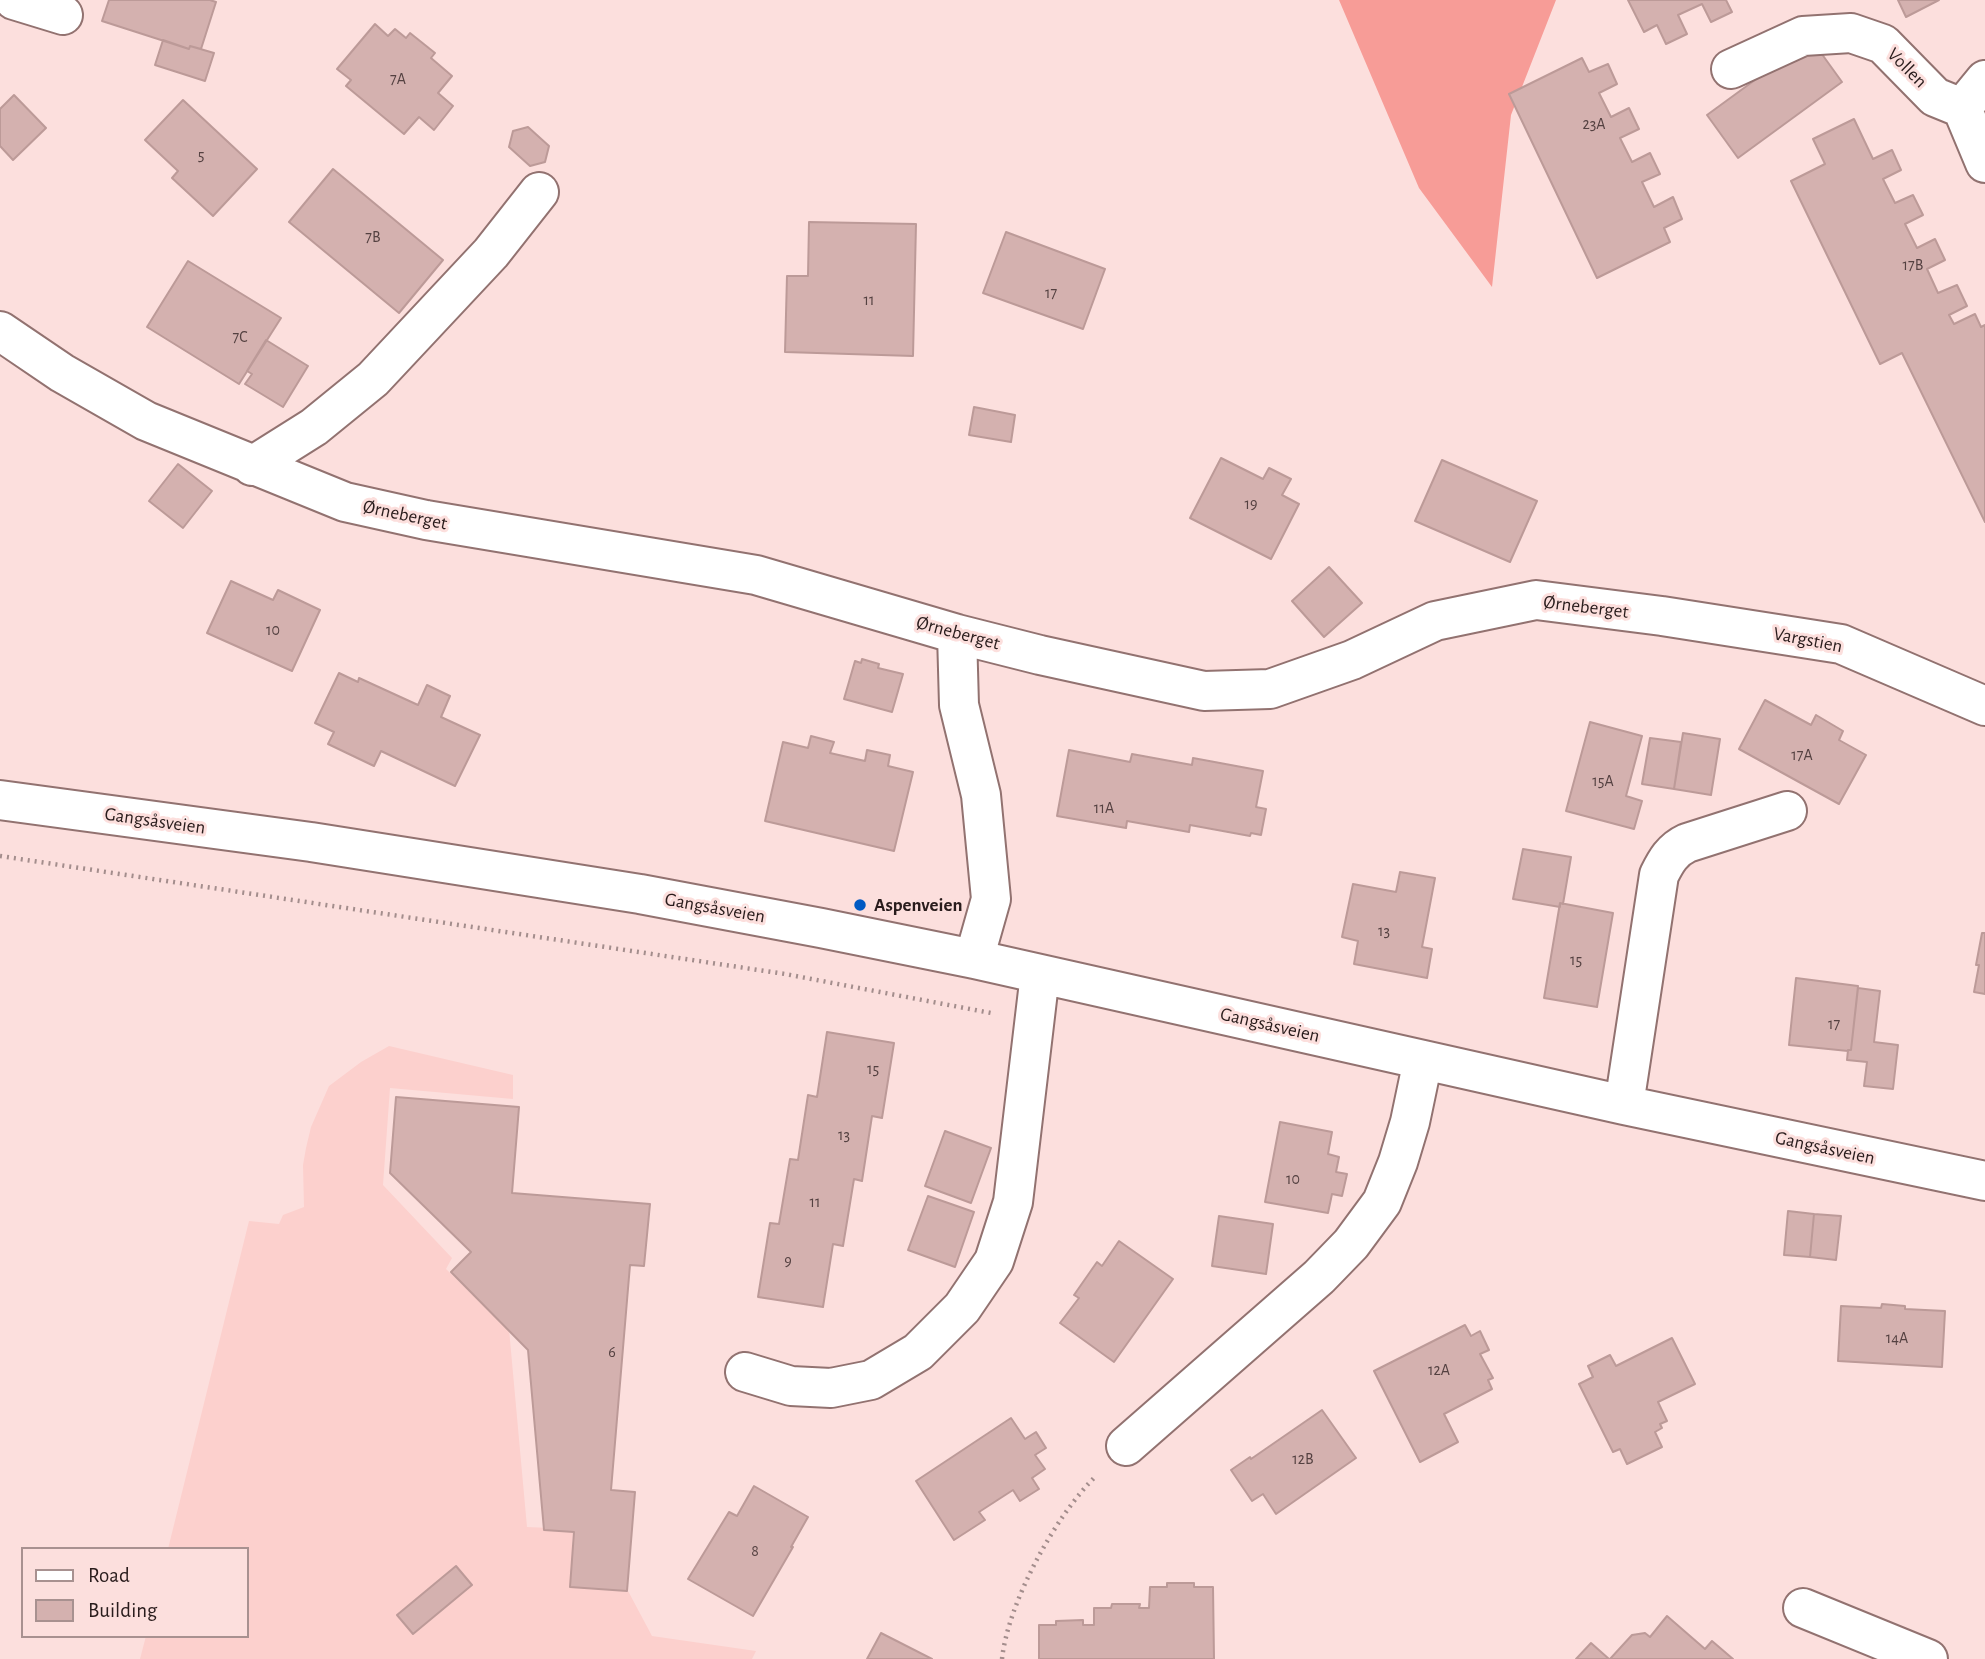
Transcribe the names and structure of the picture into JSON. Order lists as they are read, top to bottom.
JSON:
{
  "streets": {
    "street": [
      "Vollen",
      "Ørneberget",
      "Vargstien",
      "Gangsåsveien"
    ]
  },
  "crossings": [
    ["Ørneberget", "Vargstien"]
  ],
  "places": ["Aspenveien"],
  "house_numbers": [
    "7A",
    "23A",
    "5",
    "7B",
    "17B",
    "17",
    "11",
    "7C",
    "19",
    "10",
    "17A",
    "15A",
    "11A",
    "13",
    "15",
    "17",
    "15",
    "13",
    "10",
    "11",
    "9",
    "14A",
    "6",
    "12A",
    "12B",
    "8"
  ],
  "legend": ["Road", "Building"]
}
